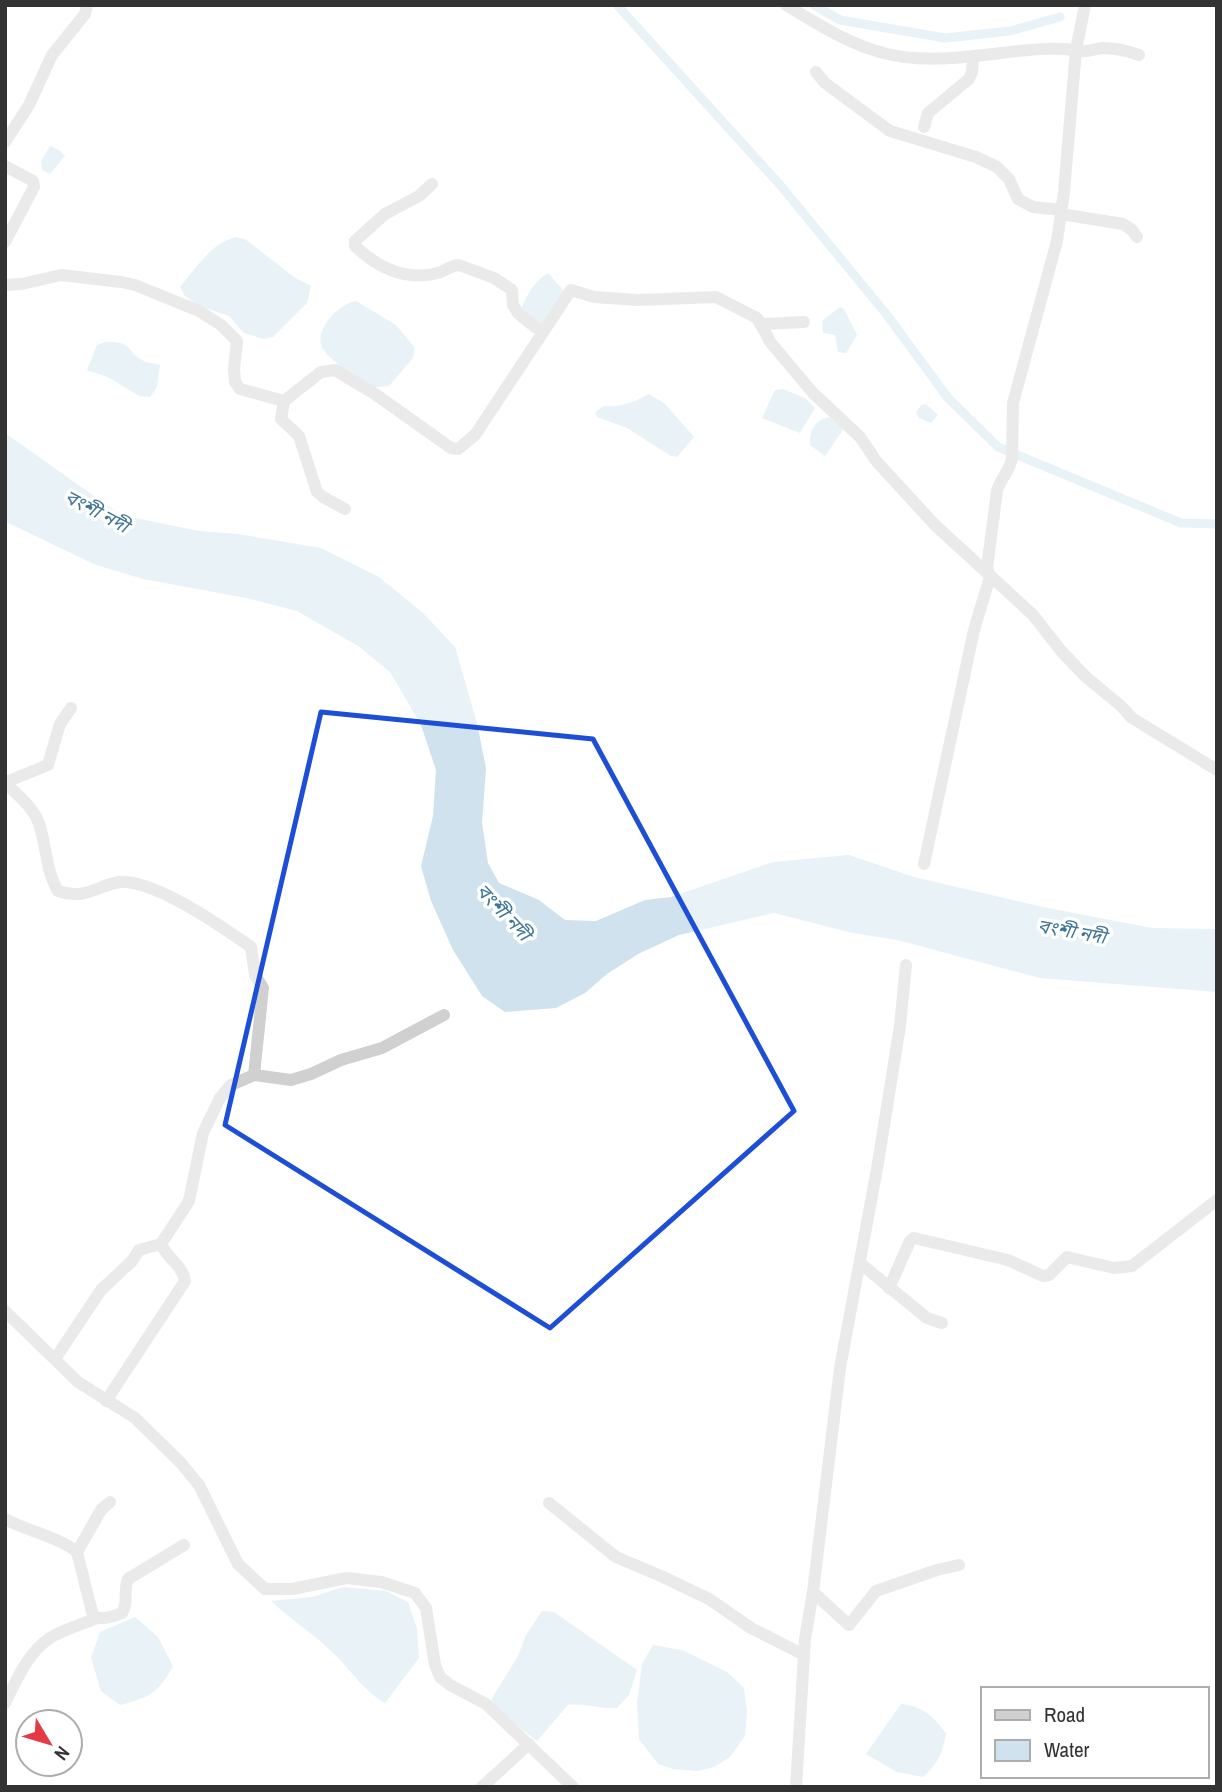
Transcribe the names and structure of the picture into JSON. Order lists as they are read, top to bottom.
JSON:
{
  "water": ["বংশী নদী"],
  "legend": ["Road", "Water"],
  "north": "bottom right"
}
